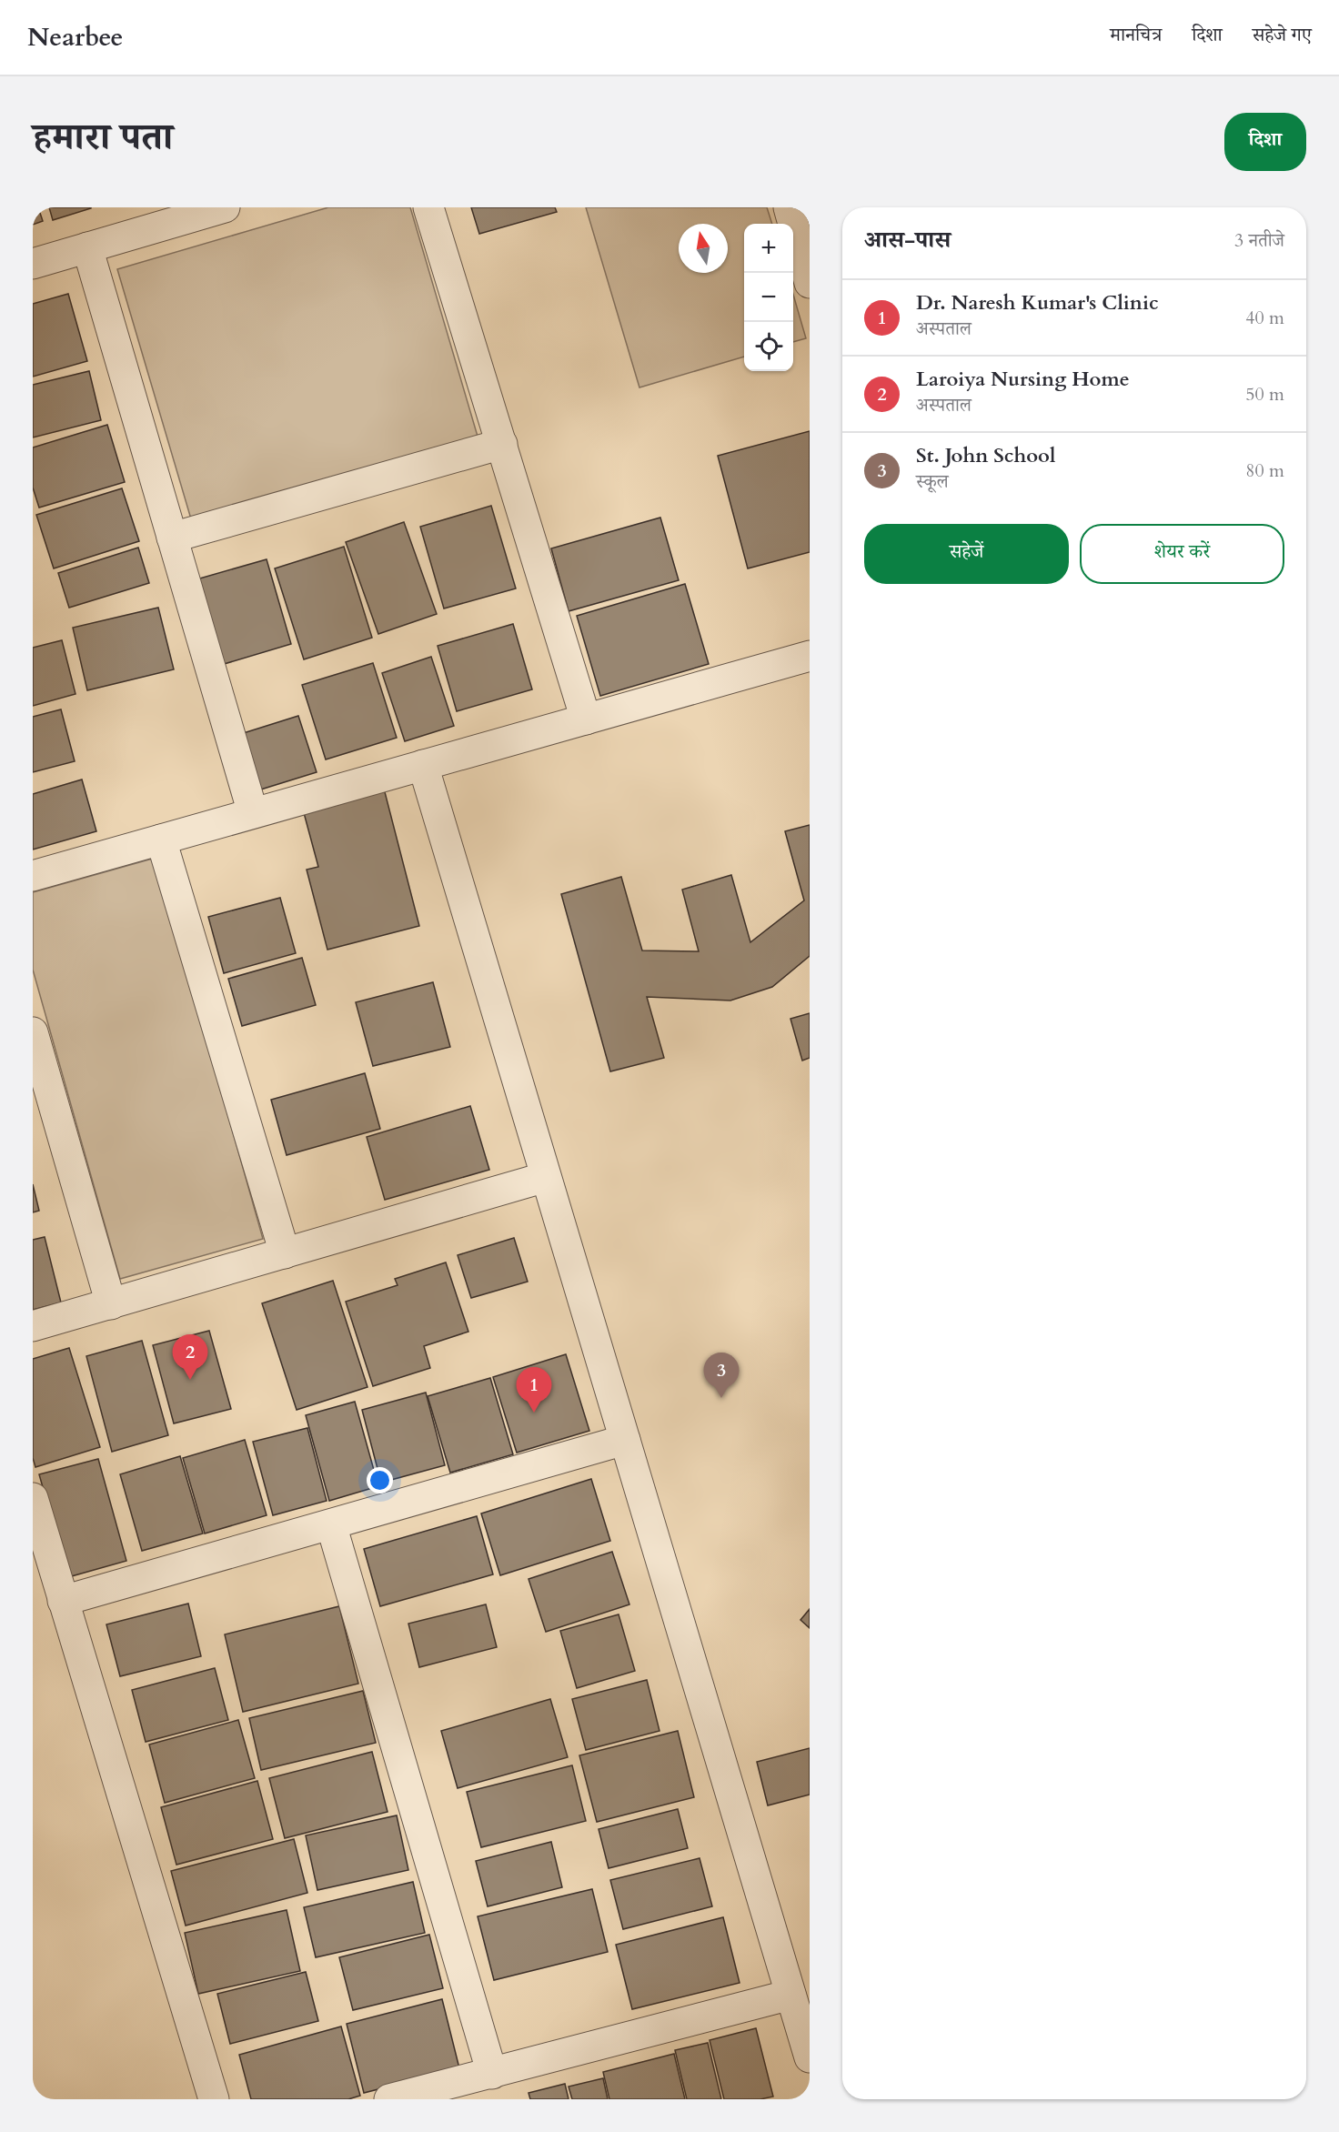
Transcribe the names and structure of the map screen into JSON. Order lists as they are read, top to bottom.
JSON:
{
  "north": "top",
  "page": {
    "header": "Nearbee",
    "nav": ["मानचित्र", "दिशा", "सहेजे गए"],
    "title": "हमारा पता",
    "buttons": [
      "दिशा",
      ["सहेजें", "शेयर करें"]
    ],
    "heading": ["आस-पास", "3 नतीजे"],
    "map_buttons": ["+", "−"],
    "list": [
      {
        "mark": "1",
        "name": "Dr. Naresh Kumar's Clinic",
        "note": "अस्पताल",
        "value": "40 m"
      },
      {
        "mark": "2",
        "name": "Laroiya Nursing Home",
        "note": "अस्पताल",
        "value": "50 m"
      },
      {
        "mark": "3",
        "name": "St. John School",
        "note": "स्कूल",
        "value": "80 m"
      }
    ],
    "pins": ["2", "3", "1"]
  }
}
